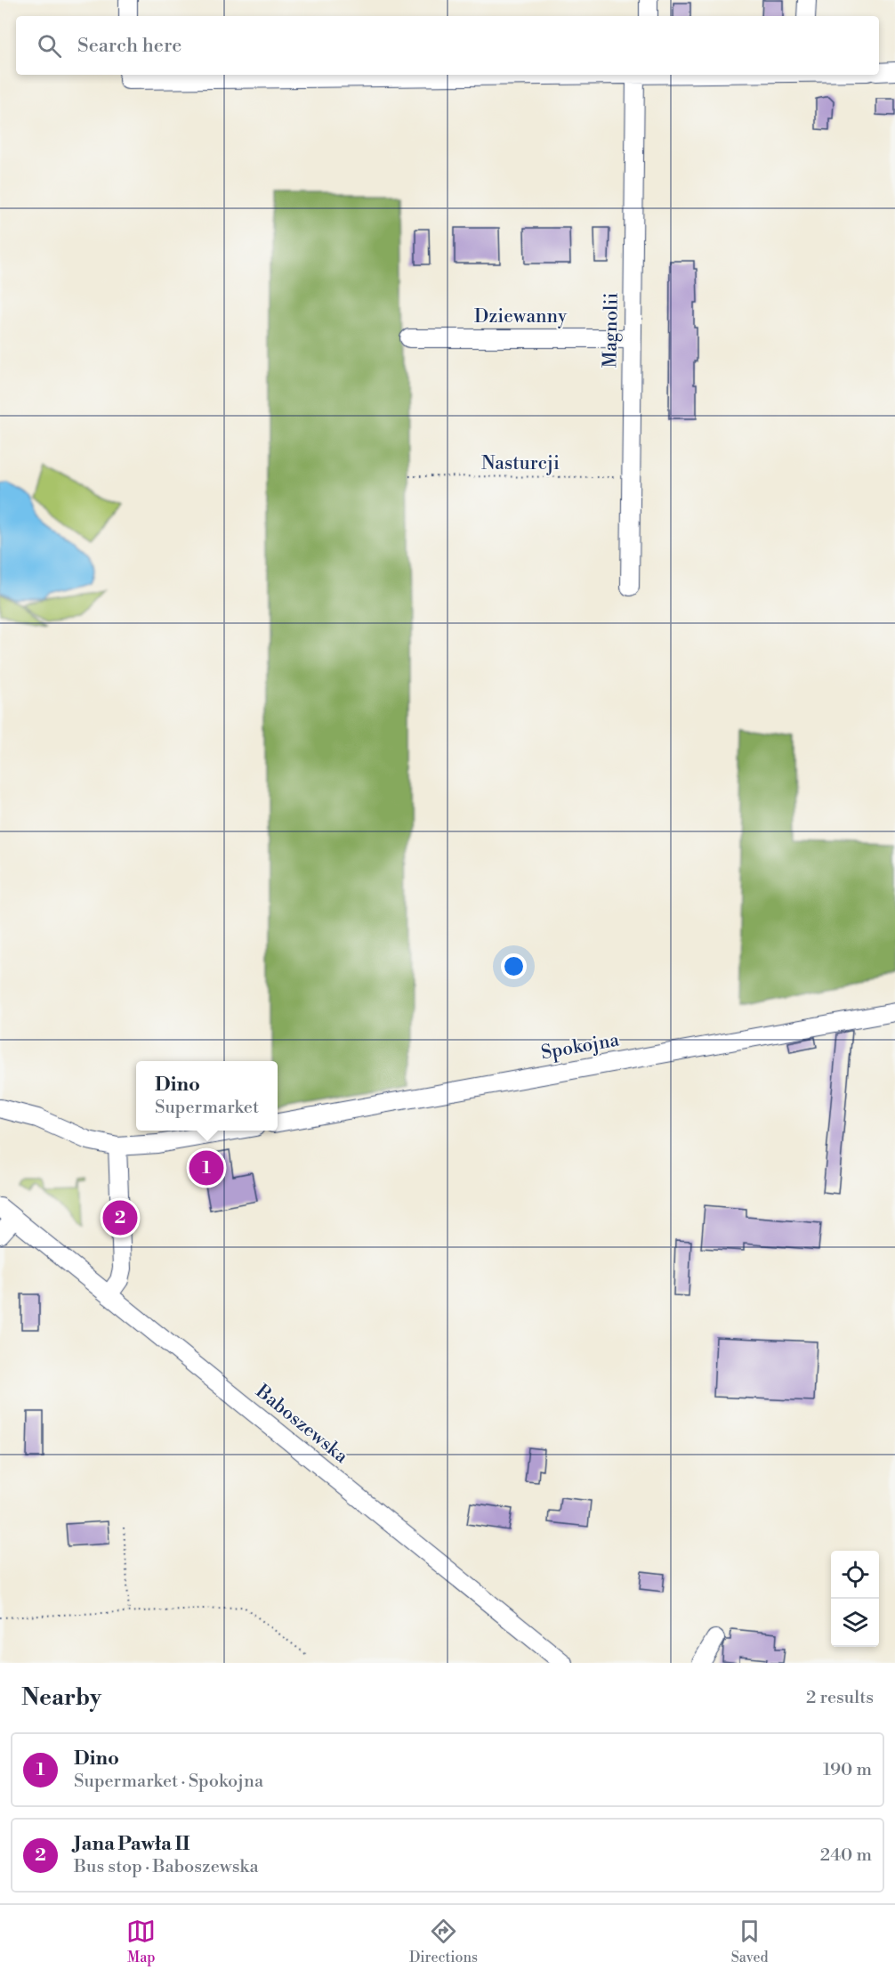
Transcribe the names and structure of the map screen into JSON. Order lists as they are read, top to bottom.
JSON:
{
  "streets": {
    "street": [
      "Dziewanny",
      "Magnolii",
      "Spokojna",
      "Baboszewska"
    ],
    "path": ["Nasturcji"]
  },
  "crossings": [
    ["Dziewanny", "Magnolii"],
    ["Magnolii", "Nasturcji"]
  ],
  "page": {
    "search": "Search here",
    "popup": ["Dino", "Supermarket"],
    "pins": ["1", "2"],
    "heading": ["Nearby", "2 results"],
    "list": [
      {
        "mark": "1",
        "name": "Dino",
        "note": "Supermarket · Spokojna",
        "value": "190 m"
      },
      {
        "mark": "2",
        "name": "Jana Pawła II",
        "note": "Bus stop · Baboszewska",
        "value": "240 m"
      }
    ],
    "nav": ["Map", "Directions", "Saved"]
  }
}
